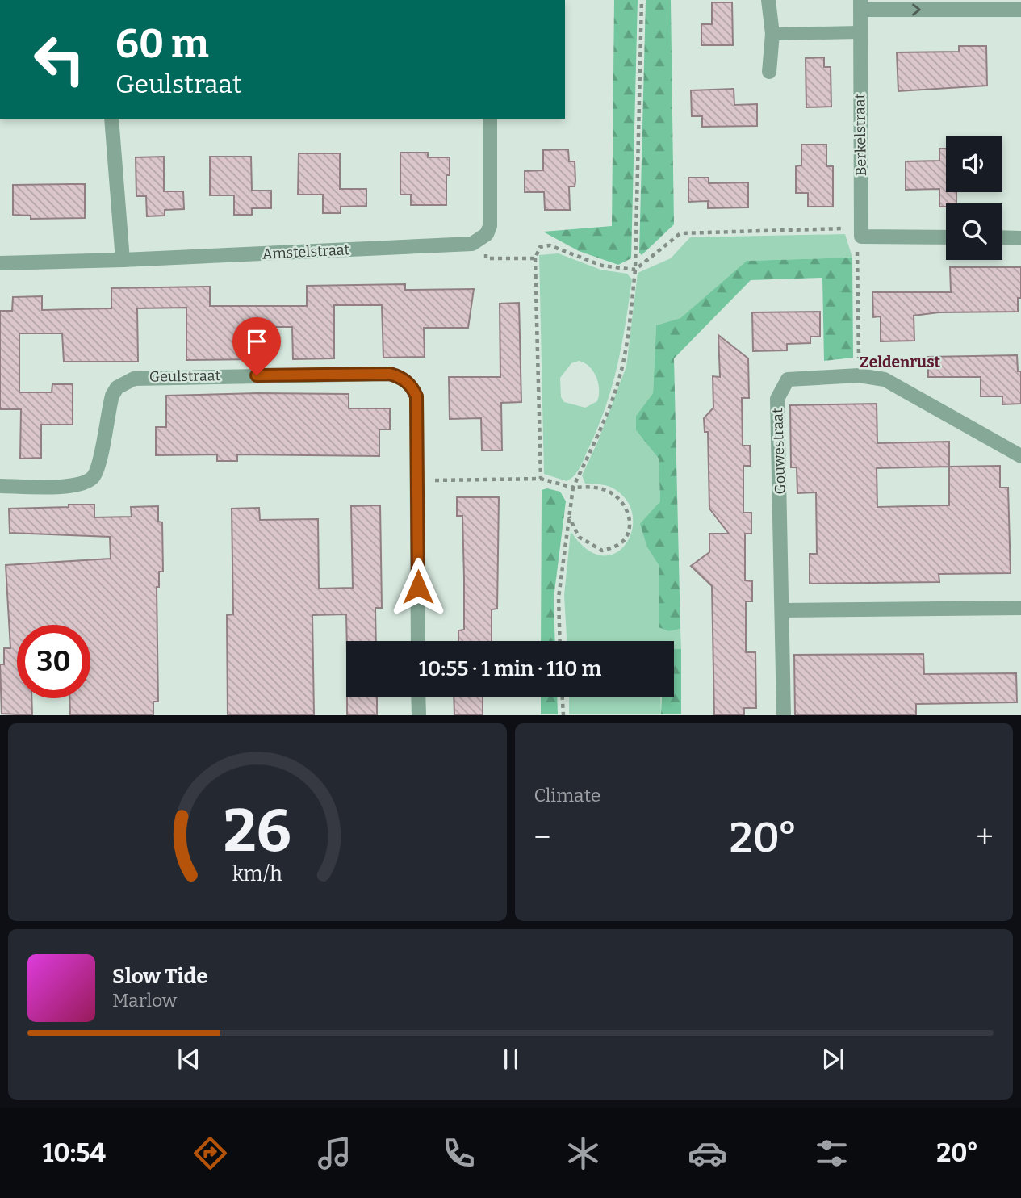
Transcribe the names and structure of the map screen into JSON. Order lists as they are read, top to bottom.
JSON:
{
  "streets": {
    "street": [
      "Berkelstraat",
      "Amstelstraat",
      "Geulstraat",
      "Gouwestraat"
    ]
  },
  "districts": ["Zeldenrust"],
  "page": {
    "turn": ["60 m", "Geulstraat"],
    "limit": "30",
    "trip": "10:55 · 1 min · 110 m",
    "tile": "Climate",
    "heat": ["−", "20°", "+"],
    "song": ["Slow Tide", "Marlow"],
    "tabs": ["10:54", "20°"],
    "gauge": ["26", "km/h"]
  }
}
